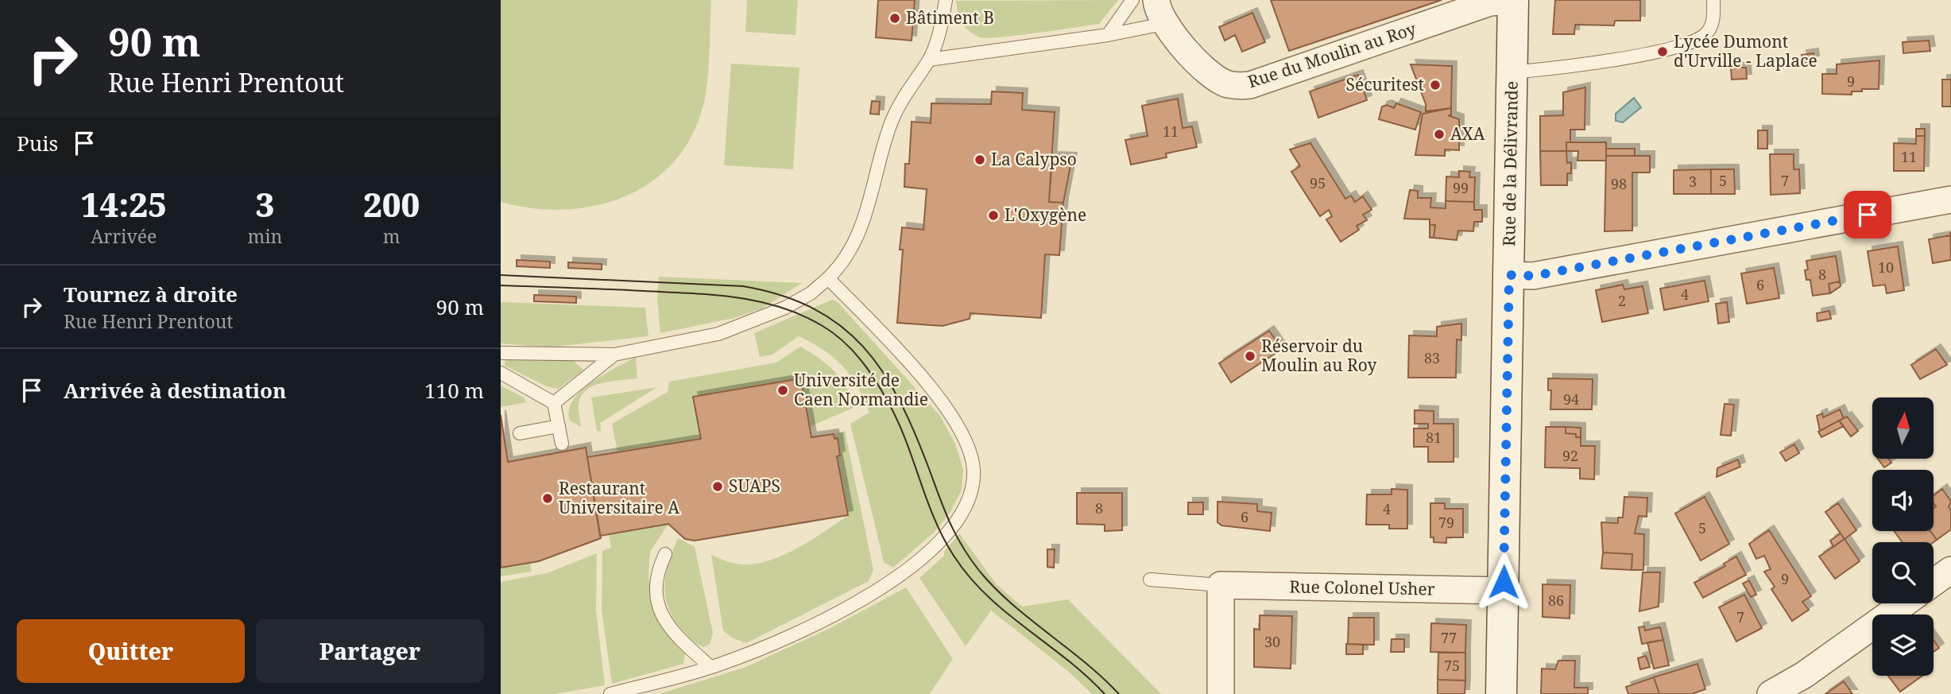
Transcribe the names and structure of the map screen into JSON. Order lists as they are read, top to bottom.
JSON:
{
  "streets": {
    "main road": ["Rue de la Délivrande"],
    "street": ["Rue du Moulin au Roy", "Rue Colonel Usher"]
  },
  "crossings": [
    ["Rue du Moulin au Roy", "Rue de la Délivrande"],
    ["Rue de la Délivrande", "Rue Colonel Usher"]
  ],
  "places": [
    "Bâtiment B",
    "Lycée Dumont d'Urville - Laplace",
    "Sécuritest",
    "AXA",
    "La Calypso",
    "L'Oxygène",
    "Réservoir du Moulin au Roy",
    "Université de Caen Normandie",
    "SUAPS",
    "Restaurant Universitaire A"
  ],
  "house_numbers": [
    "9",
    "11",
    "11",
    "5",
    "7",
    "3",
    "95",
    "98",
    "99",
    "10",
    "8",
    "6",
    "4",
    "2",
    "83",
    "94",
    "81",
    "92",
    "8",
    "4",
    "6",
    "79",
    "5",
    "9",
    "86",
    "7",
    "77",
    "30",
    "75"
  ],
  "north": "top",
  "page": {
    "turn": ["90 m", "Rue Henri Prentout"],
    "then": "Puis",
    "eta": [
      "14:25",
      "Arrivée",
      "3",
      "min",
      "200",
      "m"
    ],
    "list": [
      {
        "name": "Tournez à droite",
        "note": "Rue Henri Prentout",
        "value": "90 m"
      },
      {
        "name": "Arrivée à destination",
        "value": "110 m"
      }
    ],
    "buttons": ["Quitter", "Partager"]
  }
}
